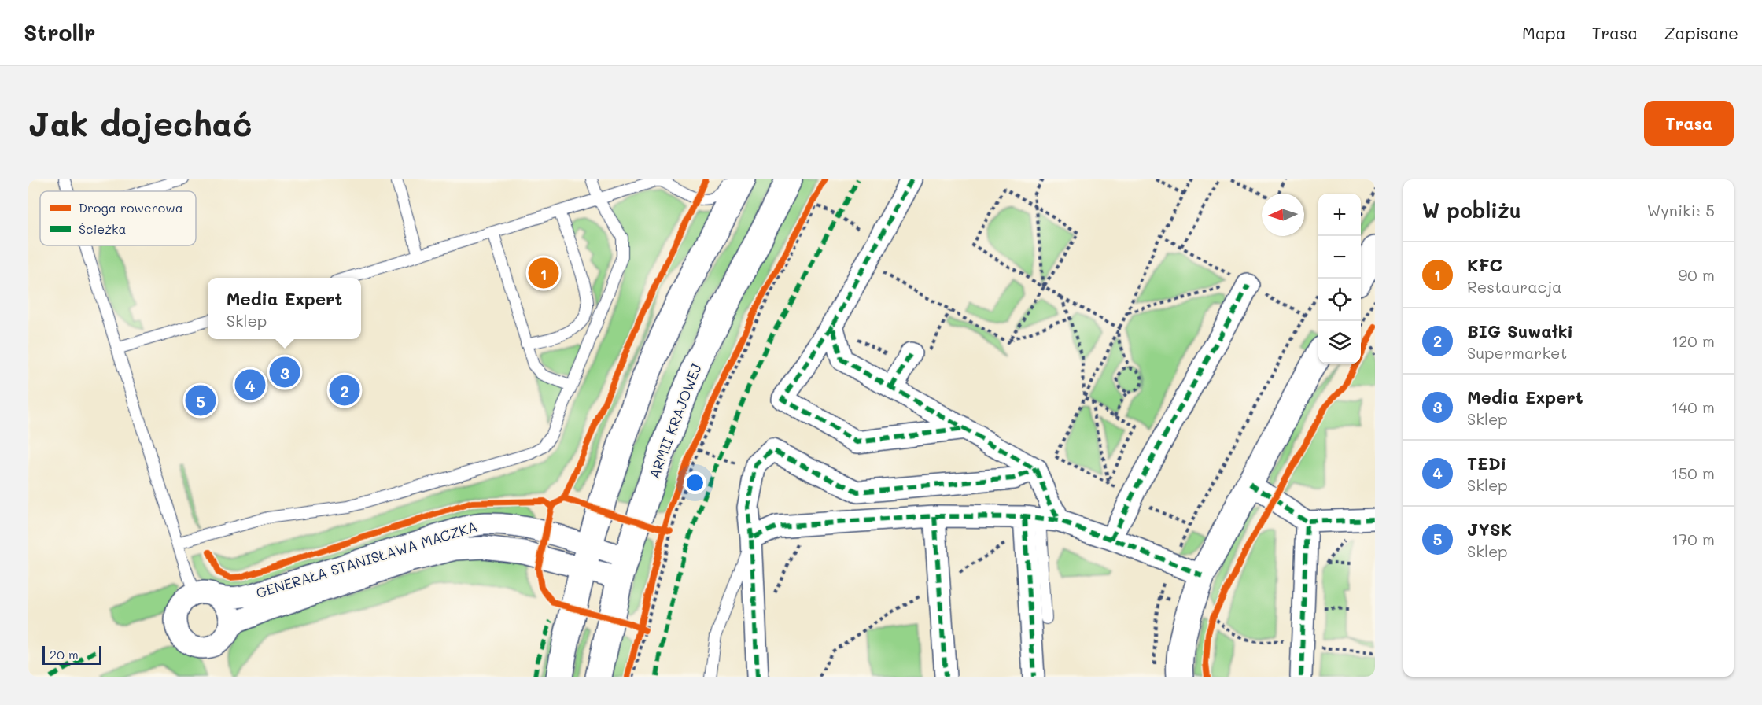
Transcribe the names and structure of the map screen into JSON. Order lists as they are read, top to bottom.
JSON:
{
  "streets": {
    "main road": ["ARMII KRAJOWEJ"],
    "street": ["GENERAŁA STANISŁAWA MACZKA"]
  },
  "crossings": [
    ["ARMII KRAJOWEJ", "GENERAŁA STANISŁAWA MACZKA"]
  ],
  "legend": ["Droga rowerowa", "Ścieżka"],
  "scale_bar": "20 m",
  "north": "left",
  "page": {
    "header": "Strollr",
    "nav": ["Mapa", "Trasa", "Zapisane"],
    "buttons": "Trasa",
    "title": "Jak dojechać",
    "heading": ["W pobliżu", "Wyniki: 5"],
    "map_buttons": ["+", "−"],
    "list": [
      {
        "mark": "1",
        "name": "KFC",
        "note": "Restauracja",
        "value": "90 m"
      },
      {
        "mark": "2",
        "name": "BIG Suwałki",
        "note": "Supermarket",
        "value": "120 m"
      },
      {
        "mark": "3",
        "name": "Media Expert",
        "note": "Sklep",
        "value": "140 m"
      },
      {
        "mark": "4",
        "name": "TEDi",
        "note": "Sklep",
        "value": "150 m"
      },
      {
        "mark": "5",
        "name": "JYSK",
        "note": "Sklep",
        "value": "170 m"
      }
    ],
    "pins": [
      "1",
      "3",
      "4",
      "2",
      "5"
    ],
    "popup": ["Media Expert", "Sklep"],
    "scale": "20 m"
  }
}
